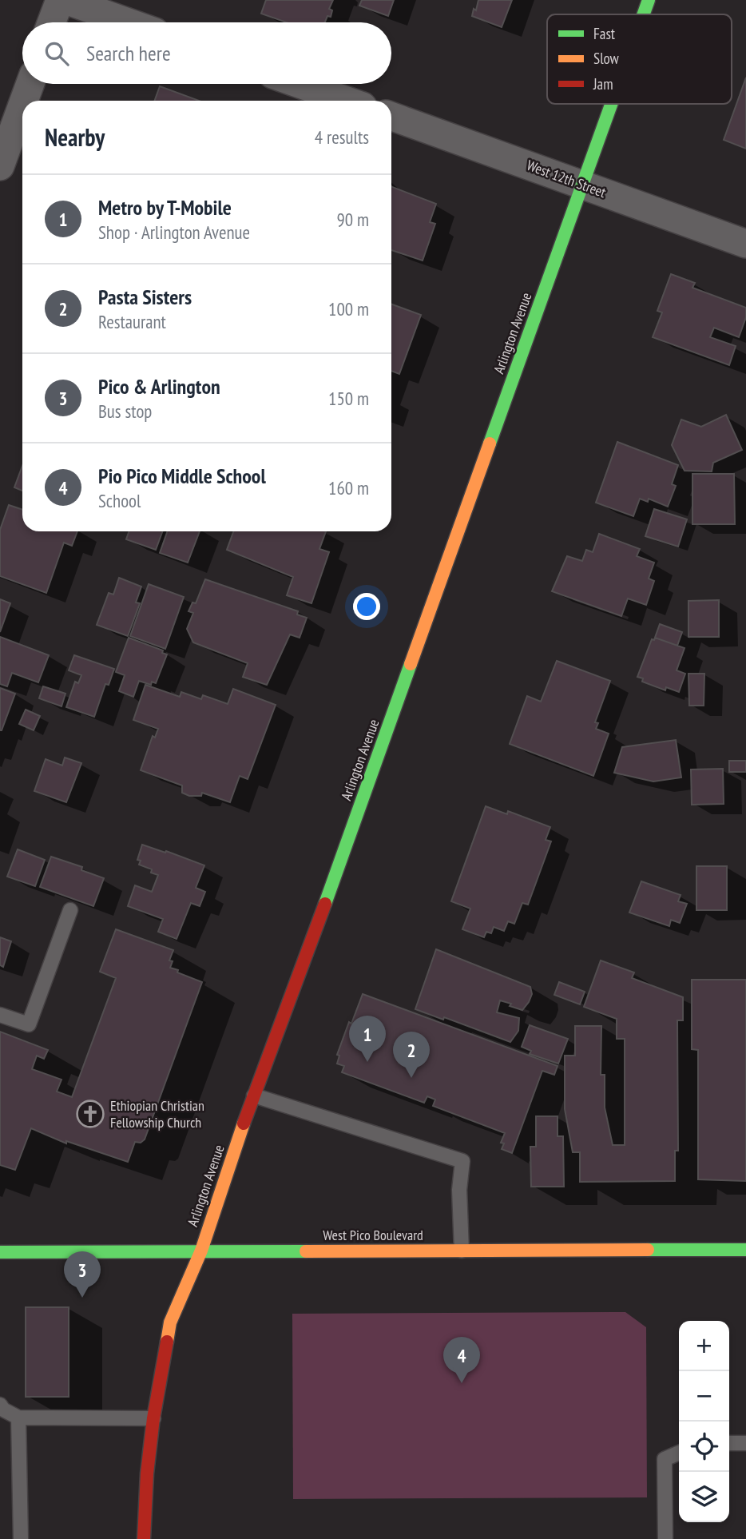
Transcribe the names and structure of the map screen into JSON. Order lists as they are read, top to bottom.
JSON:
{
  "streets": {
    "main road": ["Arlington Avenue", "West Pico Boulevard"],
    "street": ["West 12th Street"]
  },
  "crossings": [
    ["West 12th Street", "Arlington Avenue"],
    ["Arlington Avenue", "West Pico Boulevard"]
  ],
  "places": {
    "church": ["Ethiopian Christian Fellowship Church"]
  },
  "legend": ["Fast", "Slow", "Jam"],
  "page": {
    "search": "Search here",
    "heading": ["Nearby", "4 results"],
    "list": [
      {
        "mark": "1",
        "name": "Metro by T-Mobile",
        "note": "Shop · Arlington Avenue",
        "value": "90 m"
      },
      {
        "mark": "2",
        "name": "Pasta Sisters",
        "note": "Restaurant",
        "value": "100 m"
      },
      {
        "mark": "3",
        "name": "Pico & Arlington",
        "note": "Bus stop",
        "value": "150 m"
      },
      {
        "mark": "4",
        "name": "Pio Pico Middle School",
        "note": "School",
        "value": "160 m"
      }
    ],
    "pins": [
      "1",
      "2",
      "3",
      "4"
    ],
    "map_buttons": ["+", "−"]
  }
}
